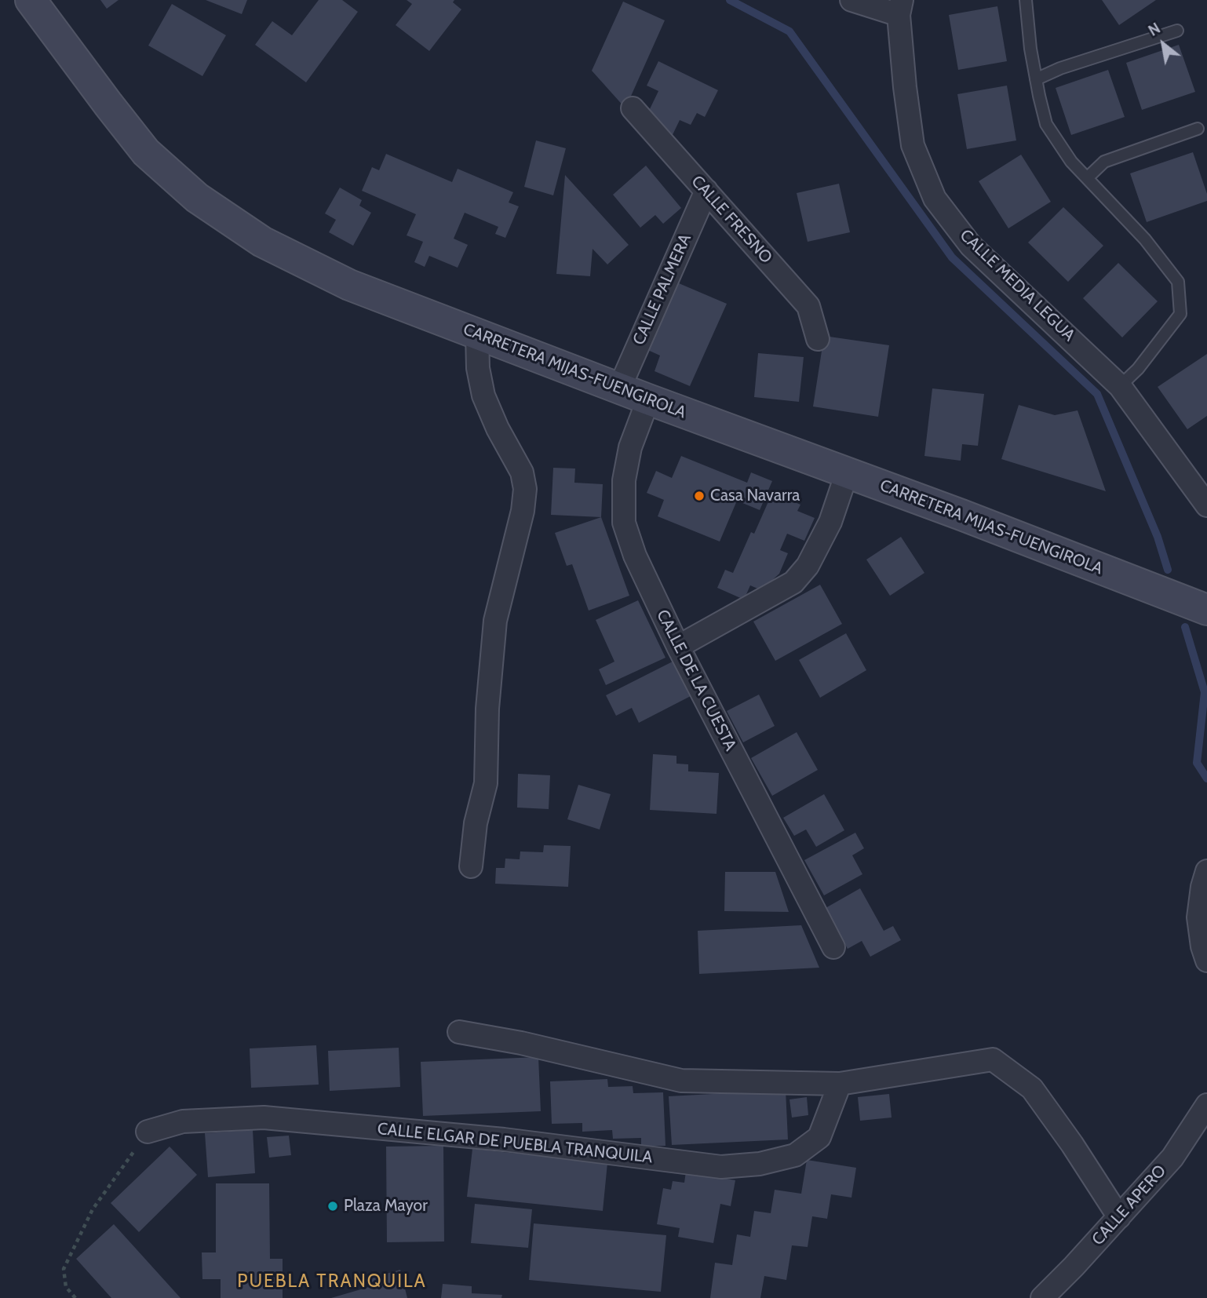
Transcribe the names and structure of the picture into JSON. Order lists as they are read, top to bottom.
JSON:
{
  "streets": {
    "main road": ["CARRETERA MIJAS-FUENGIROLA"],
    "street": [
      "CALLE FRESNO",
      "CALLE MEDIA LEGUA",
      "CALLE PALMERA",
      "CALLE DE LA CUESTA",
      "CALLE ELGAR DE PUEBLA TRANQUILA",
      "CALLE APERO"
    ]
  },
  "crossings": [
    ["CALLE FRESNO", "CALLE PALMERA"],
    ["CALLE PALMERA", "CARRETERA MIJAS-FUENGIROLA"],
    ["CARRETERA MIJAS-FUENGIROLA", "CALLE DE LA CUESTA"]
  ],
  "districts": ["PUEBLA TRANQUILA"],
  "places": ["Casa Navarra", "Plaza Mayor"],
  "north": "top left"
}
